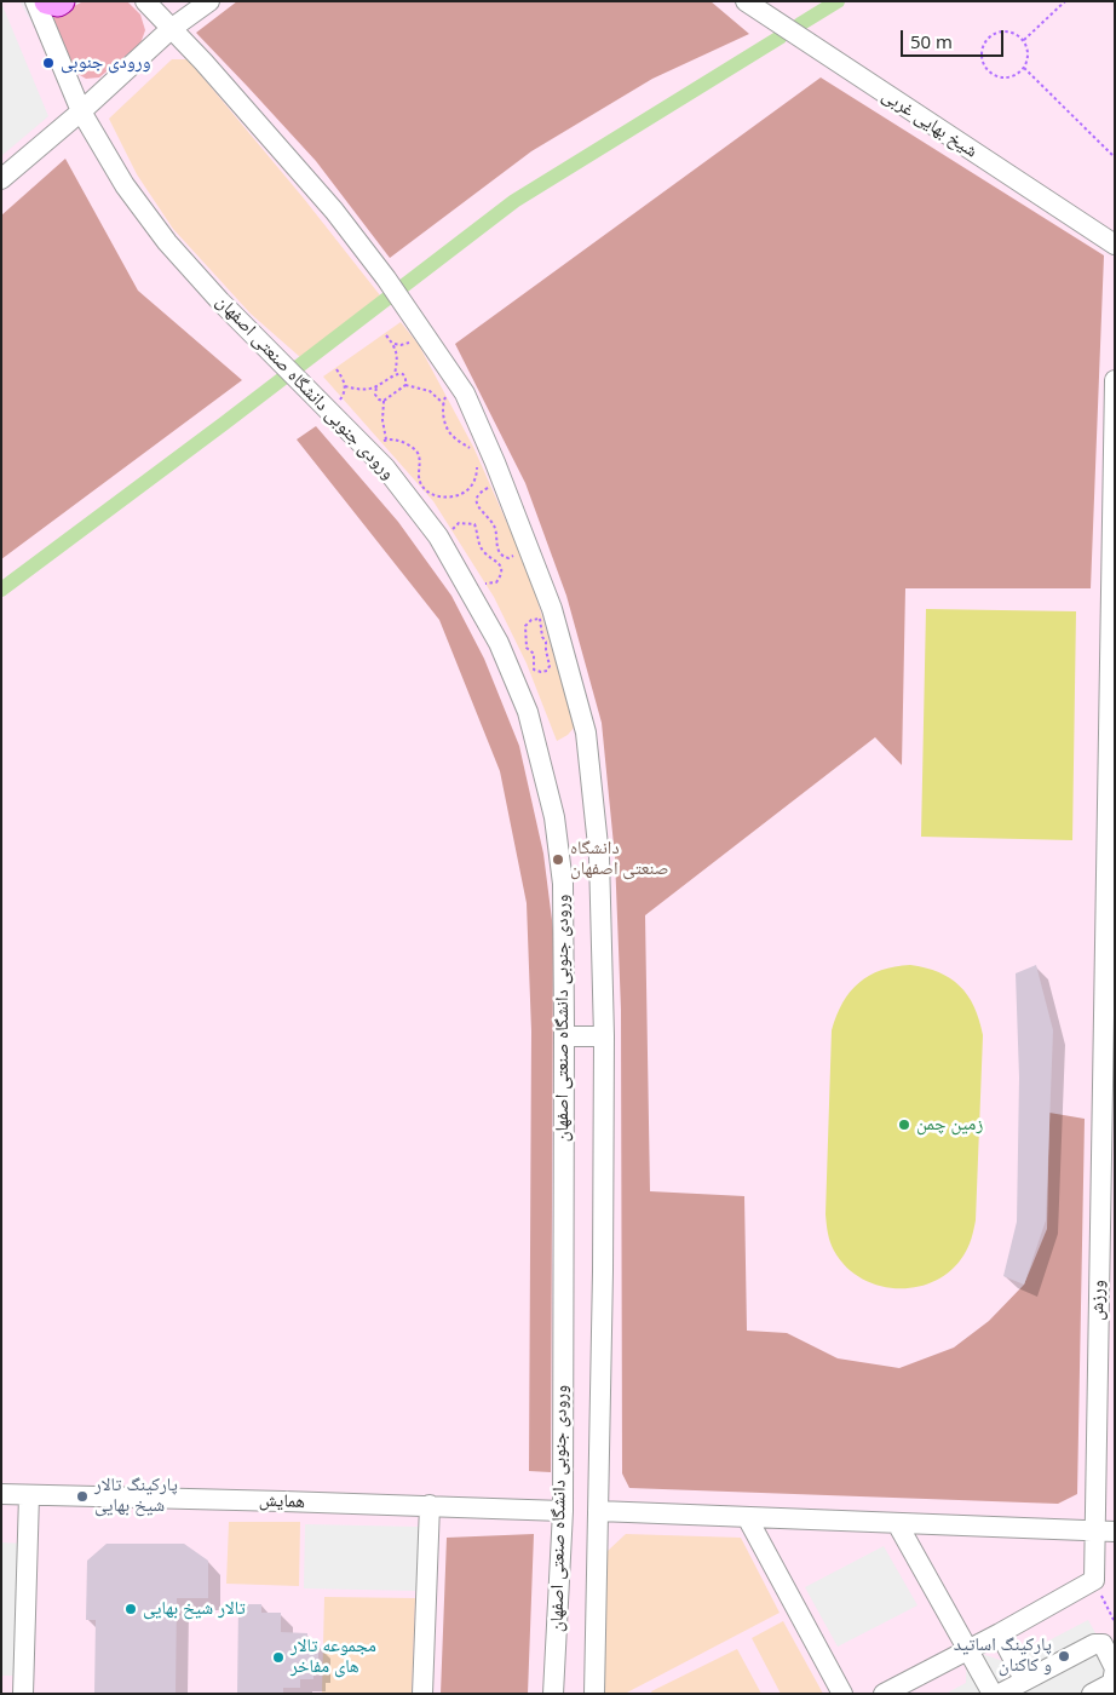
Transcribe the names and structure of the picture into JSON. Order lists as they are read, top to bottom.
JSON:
{
  "streets": {
    "street": [
      "شیخ بهایی غربی",
      "ورودی جنوبی دانشگاه صنعتی اصفهان",
      "ورزش",
      "همایش"
    ]
  },
  "crossings": [
    ["ورودی جنوبی دانشگاه صنعتی اصفهان", "همایش"]
  ],
  "places": [
    "ورودی جنوبی",
    "دانشگاه صنعتی اصفهان",
    "زمین چمن",
    "پارکینگ تالار شیخ بهایی",
    "تالار شیخ بهایی",
    "پارکینگ اساتید و کاکنان",
    "مجموعه تالار های مفاخر"
  ],
  "scale_bar": "50 m"
}
